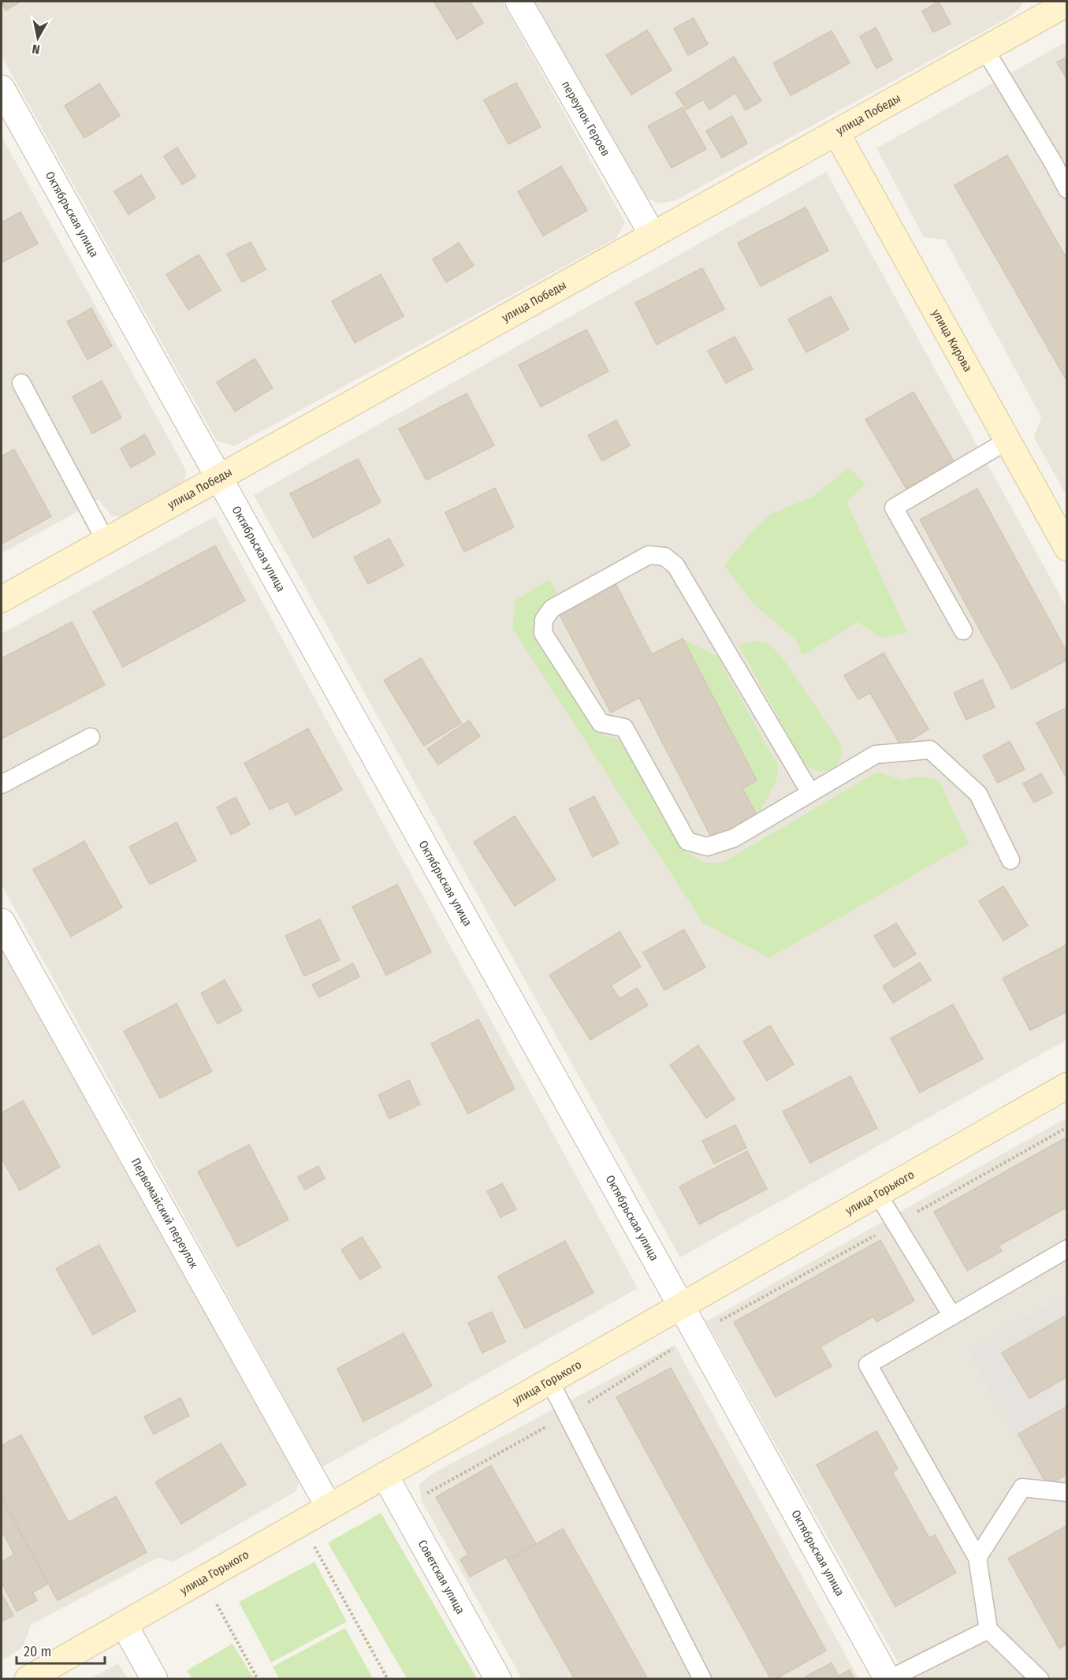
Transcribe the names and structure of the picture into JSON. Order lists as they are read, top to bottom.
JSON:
{
  "streets": {
    "street": [
      "улица Победы",
      "переулок Героев",
      "Октябрьская улица",
      "улица Кирова",
      "улица Горького",
      "Первомайский переулок",
      "Советская улица"
    ]
  },
  "crossings": [
    ["улица Победы", "переулок Героев"],
    ["улица Победы", "Октябрьская улица"],
    ["улица Победы", "улица Кирова"],
    ["Октябрьская улица", "улица Горького"],
    ["улица Горького", "Первомайский переулок"],
    ["улица Горького", "Советская улица"]
  ],
  "scale_bar": "20 m",
  "north": "bottom"
}
